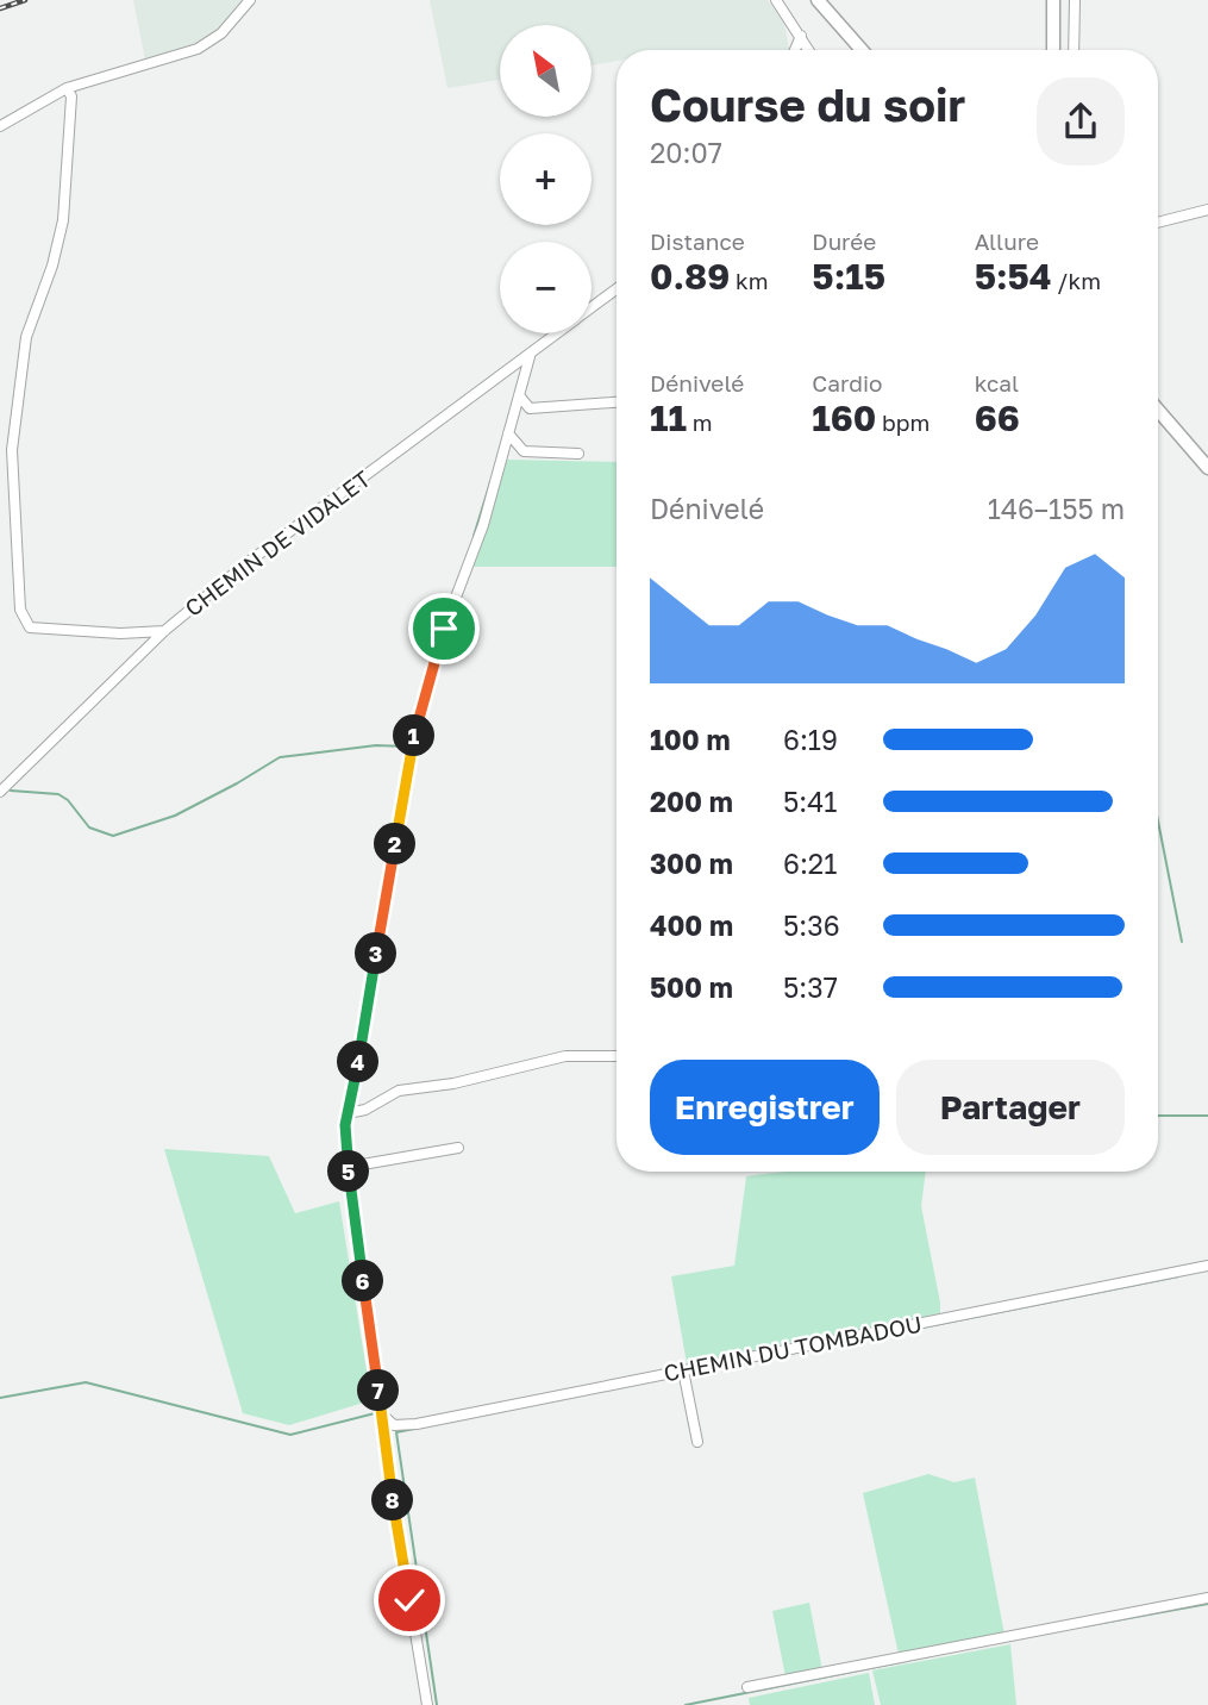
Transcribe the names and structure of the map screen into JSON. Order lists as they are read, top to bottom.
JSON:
{
  "streets": {
    "street": ["CHEMIN DE VIDALET", "CHEMIN DU TOMBADOU"]
  },
  "north": "top left",
  "page": {
    "map_buttons": ["+", "−"],
    "heading": ["Course du soir", "20:07"],
    "stats": [
      ["Distance", "0.89 km"],
      ["Durée", "5:15"],
      ["Allure", "5:54 /km"],
      ["Dénivelé", "11 m"],
      ["Cardio", "160 bpm"],
      ["kcal", "66"]
    ],
    "chart": ["Dénivelé", "146–155 m"],
    "list": [
      {
        "name": "100 m",
        "note": "6:19"
      },
      {
        "name": "200 m",
        "note": "5:41"
      },
      {
        "name": "300 m",
        "note": "6:21"
      },
      {
        "name": "400 m",
        "note": "5:36"
      },
      {
        "name": "500 m",
        "note": "5:37"
      }
    ],
    "pins": [
      "1",
      "2",
      "3",
      "4",
      "5",
      "6",
      "7",
      "8"
    ],
    "buttons": ["Enregistrer", "Partager"]
  }
}
